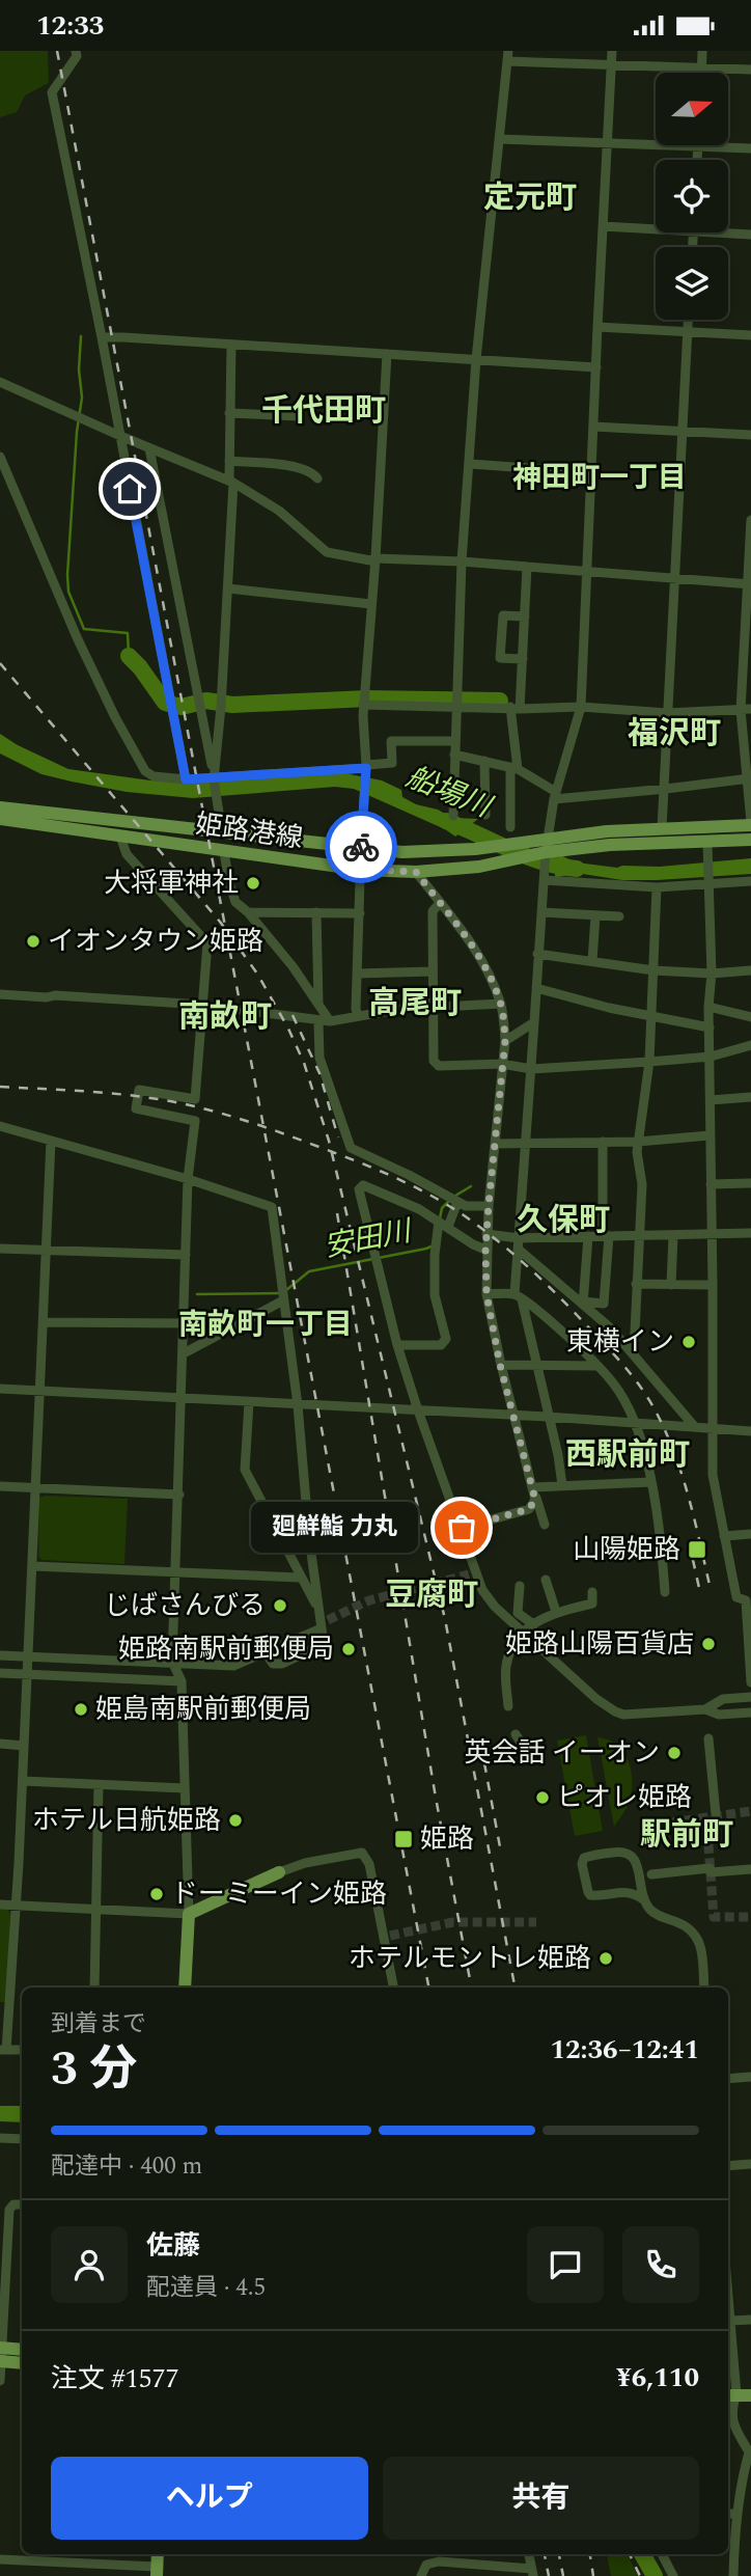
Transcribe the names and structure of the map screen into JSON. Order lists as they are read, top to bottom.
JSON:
{
  "streets": {
    "main road": ["姫路港線"]
  },
  "districts": [
    "定元町",
    "千代田町",
    "神田町一丁目",
    "福沢町",
    "高尾町",
    "南畝町",
    "久保町",
    "南畝町一丁目",
    "西駅前町",
    "豆腐町",
    "駅前町"
  ],
  "water": ["船場川", "安田川"],
  "places": {
    "other": [
      "大将軍神社",
      "イオンタウン姫路",
      "東横イン",
      "廻鮮鮨 力丸",
      "じばさんびる",
      "姫路山陽百貨店",
      "姫路南駅前郵便局",
      "姫島南駅前郵便局",
      "英会話 イーオン",
      "ピオレ姫路",
      "ホテル日航姫路",
      "ドーミーイン姫路",
      "ホテルモントレ姫路"
    ],
    "transit": ["山陽姫路", "姫路"]
  },
  "north": "right",
  "page": {
    "status": "12:33",
    "bubble": "廻鮮鮨 力丸",
    "heading": ["3 分", "到着まで", "12:36–12:41"],
    "panel": [
      "佐藤",
      "配達員 · 4.5",
      "注文 #1577",
      "¥6,110"
    ],
    "bar": "配達中 · 400 m",
    "buttons": ["ヘルプ", "共有"]
  }
}
